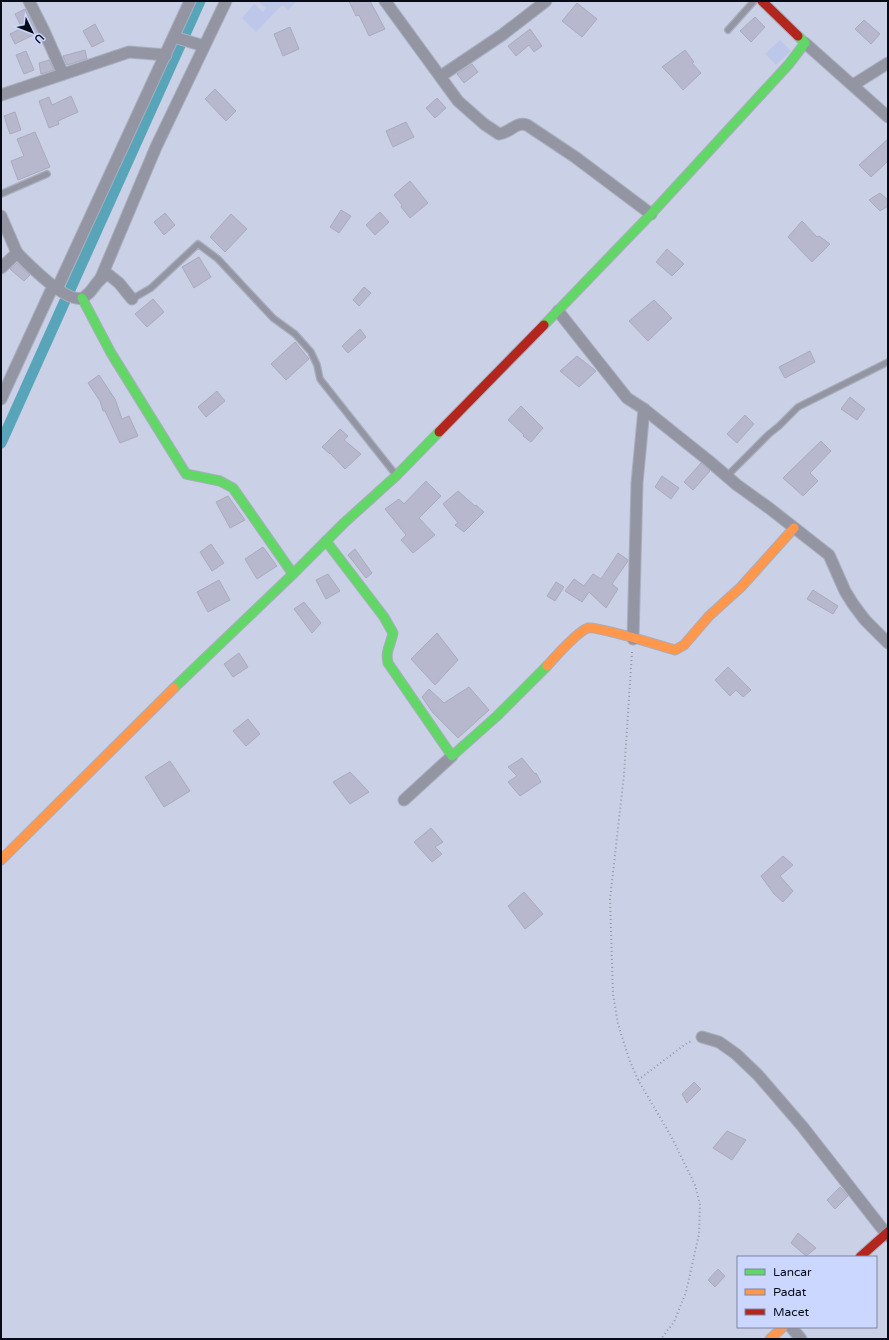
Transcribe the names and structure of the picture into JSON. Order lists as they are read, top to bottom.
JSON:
{
  "legend": ["Lancar", "Padat", "Macet"],
  "north": "bottom right"
}
